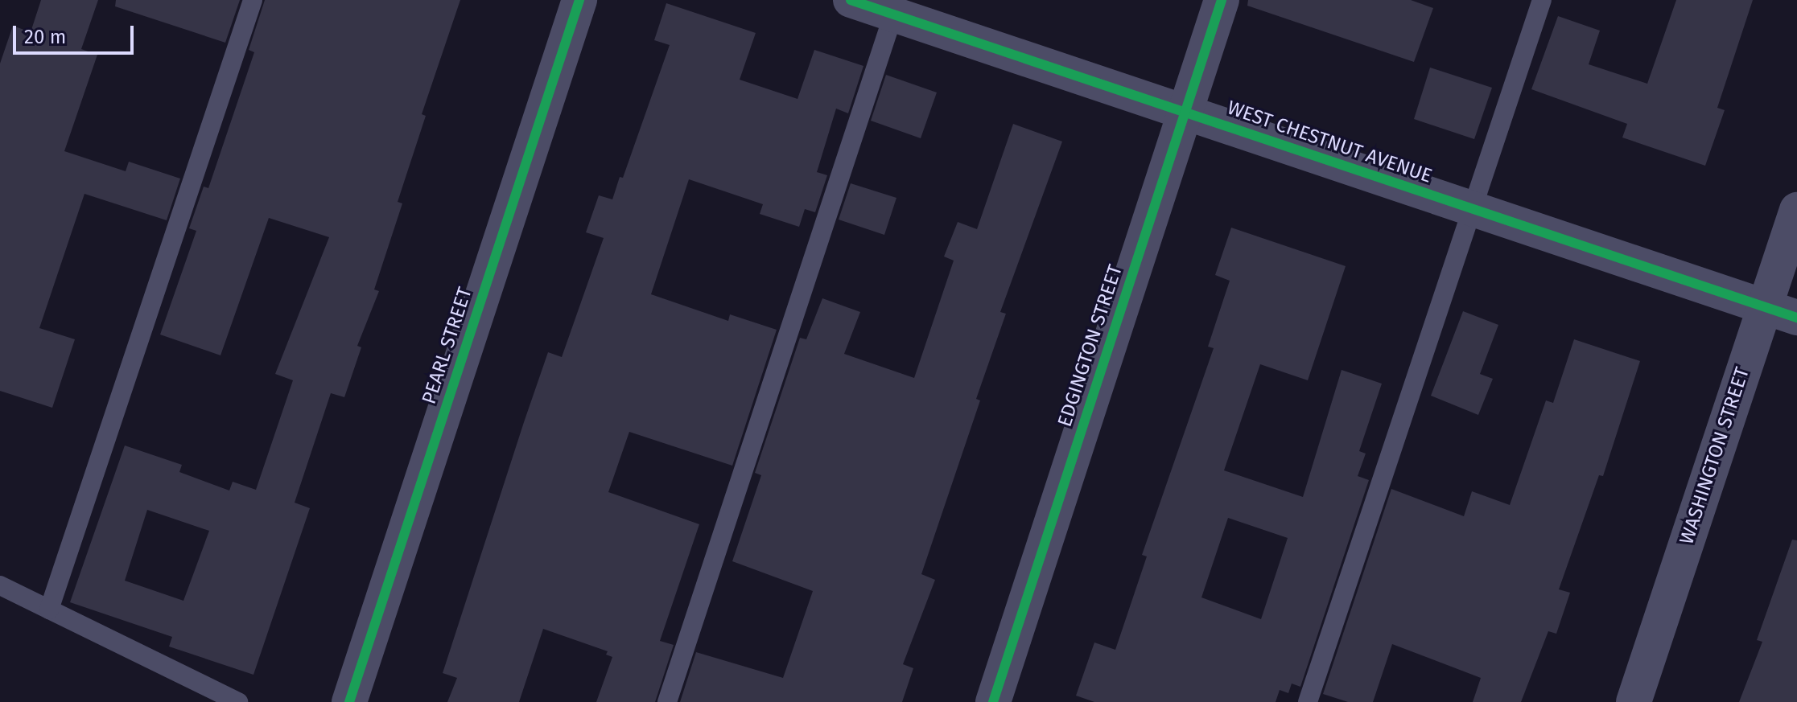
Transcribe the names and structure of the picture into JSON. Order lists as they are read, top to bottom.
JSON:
{
  "streets": {
    "street": [
      "WEST CHESTNUT AVENUE",
      "PEARL STREET",
      "EDGINGTON STREET",
      "WASHINGTON STREET"
    ]
  },
  "crossings": [
    ["WEST CHESTNUT AVENUE", "EDGINGTON STREET"],
    ["WEST CHESTNUT AVENUE", "WASHINGTON STREET"]
  ],
  "scale_bar": "20 m"
}
